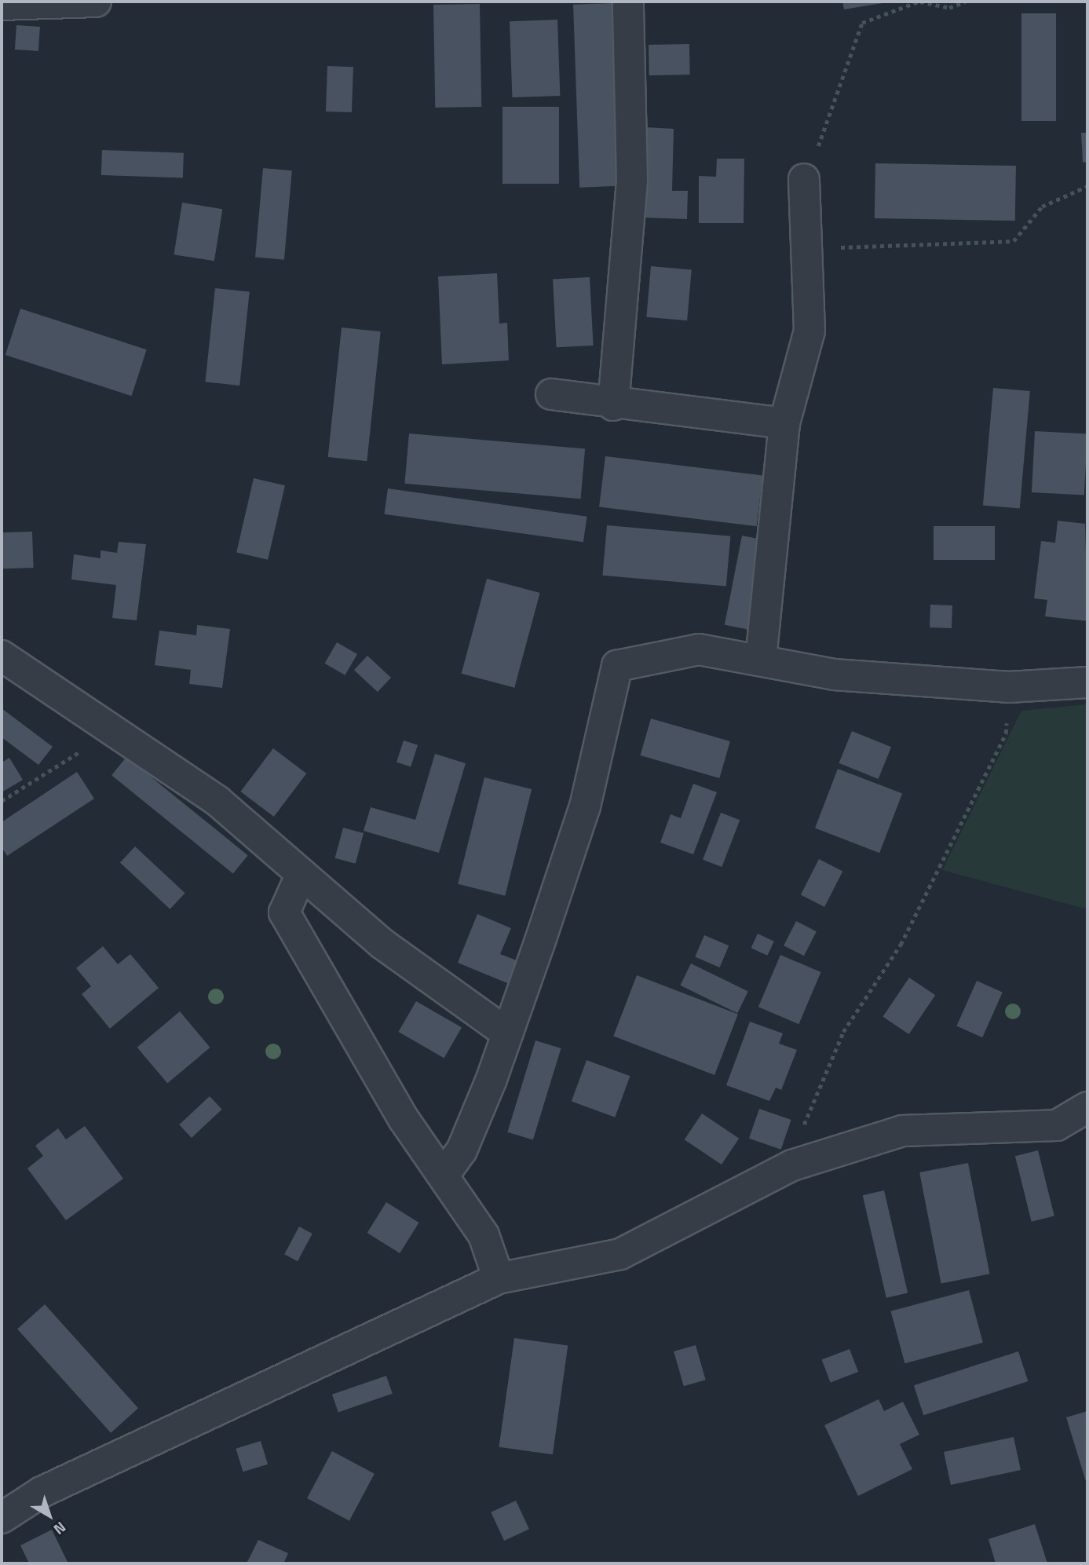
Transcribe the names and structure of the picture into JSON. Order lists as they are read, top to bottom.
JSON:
{
  "north": "bottom right"
}
